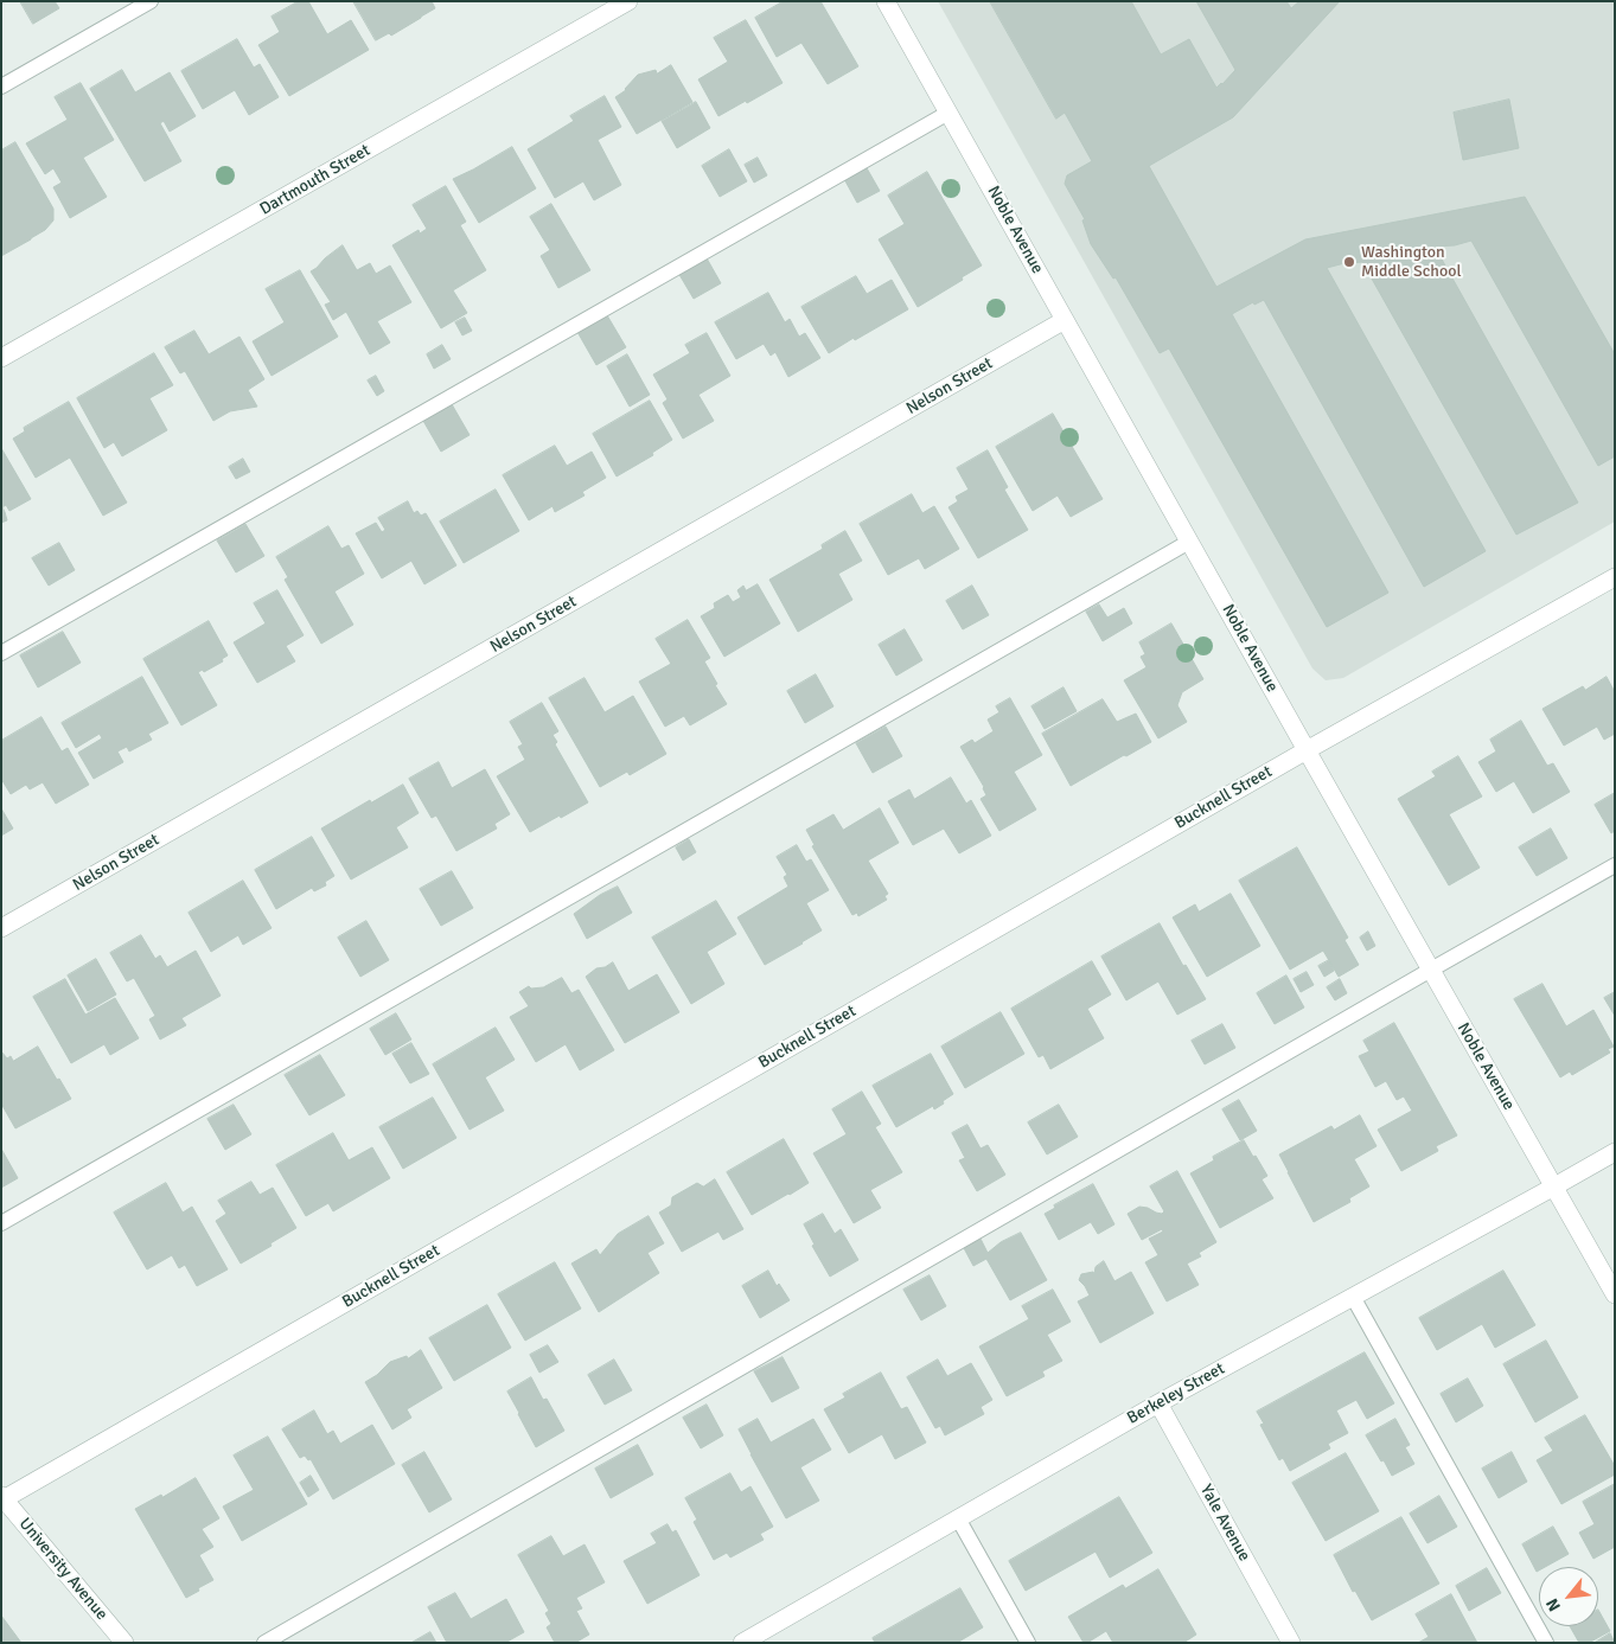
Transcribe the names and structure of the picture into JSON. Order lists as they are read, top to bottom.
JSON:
{
  "streets": {
    "street": [
      "Dartmouth Street",
      "Noble Avenue",
      "Nelson Street",
      "Bucknell Street",
      "Berkeley Street",
      "Yale Avenue",
      "University Avenue"
    ]
  },
  "crossings": [
    ["Noble Avenue", "Nelson Street"],
    ["Noble Avenue", "Bucknell Street"],
    ["Noble Avenue", "Berkeley Street"],
    ["Bucknell Street", "University Avenue"],
    ["Berkeley Street", "Yale Avenue"]
  ],
  "places": ["Washington Middle School"],
  "north": "bottom left"
}
